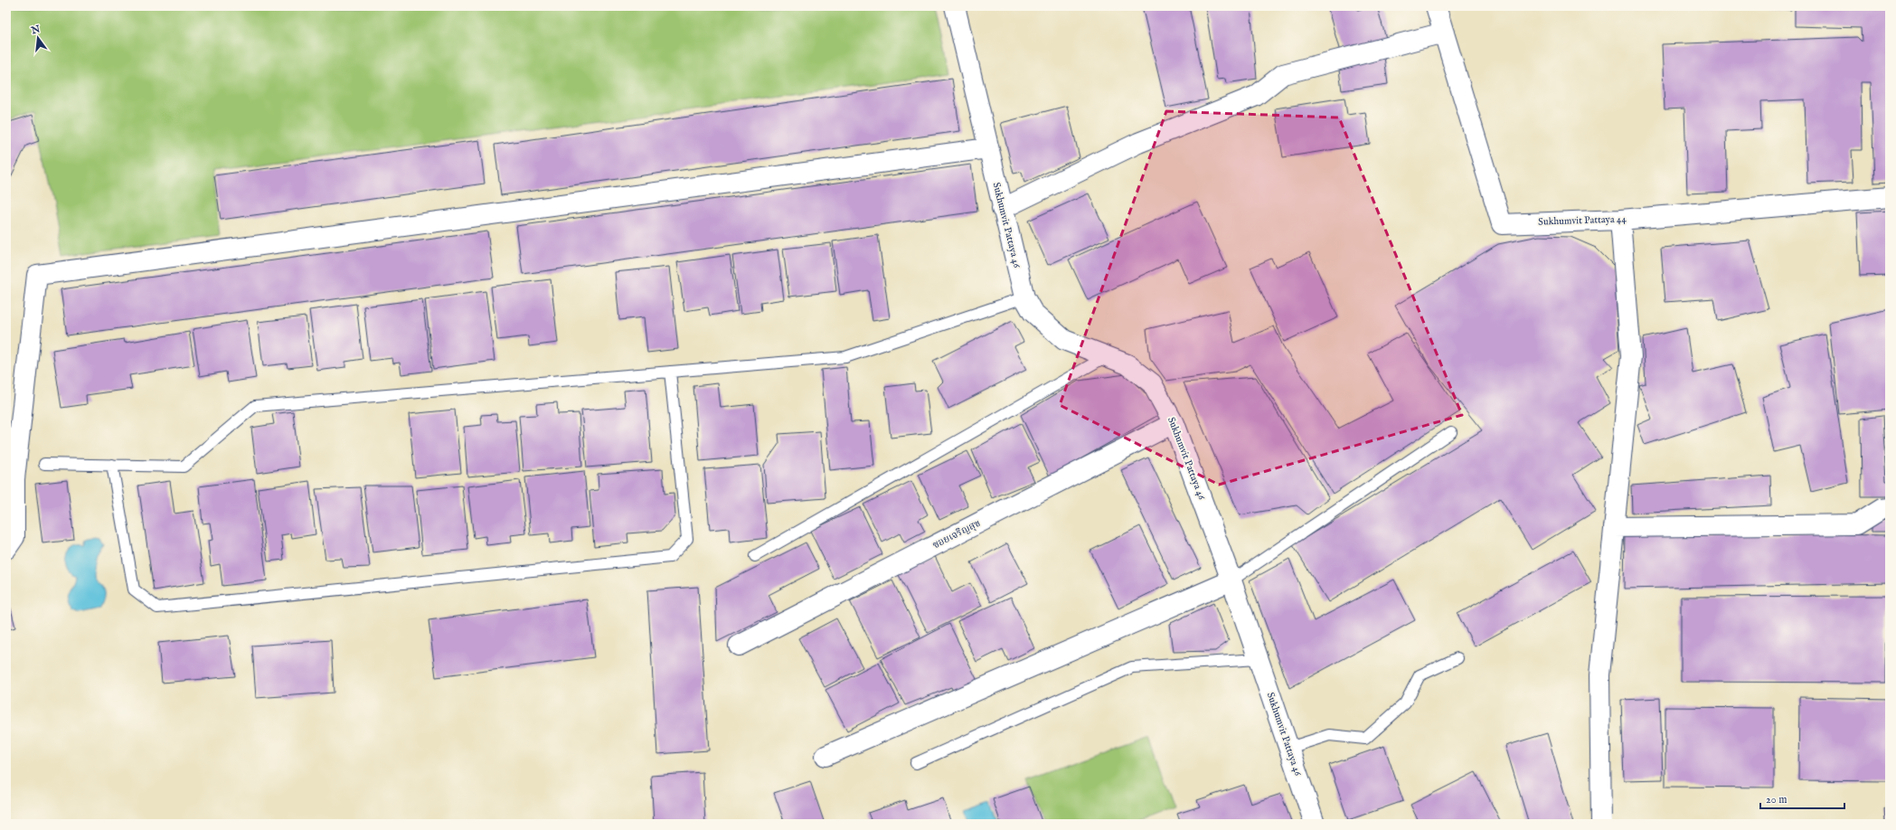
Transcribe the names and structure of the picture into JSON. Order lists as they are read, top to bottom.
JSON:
{
  "streets": {
    "street": ["Sukhumvit Pattaya 44", "Sukhumvit Pattaya 46", "ซอยเจริญสุข"]
  },
  "crossings": [
    ["Sukhumvit Pattaya 46", "ซอยเจริญสุข"]
  ],
  "scale_bar": "20 m",
  "north": "top"
}
